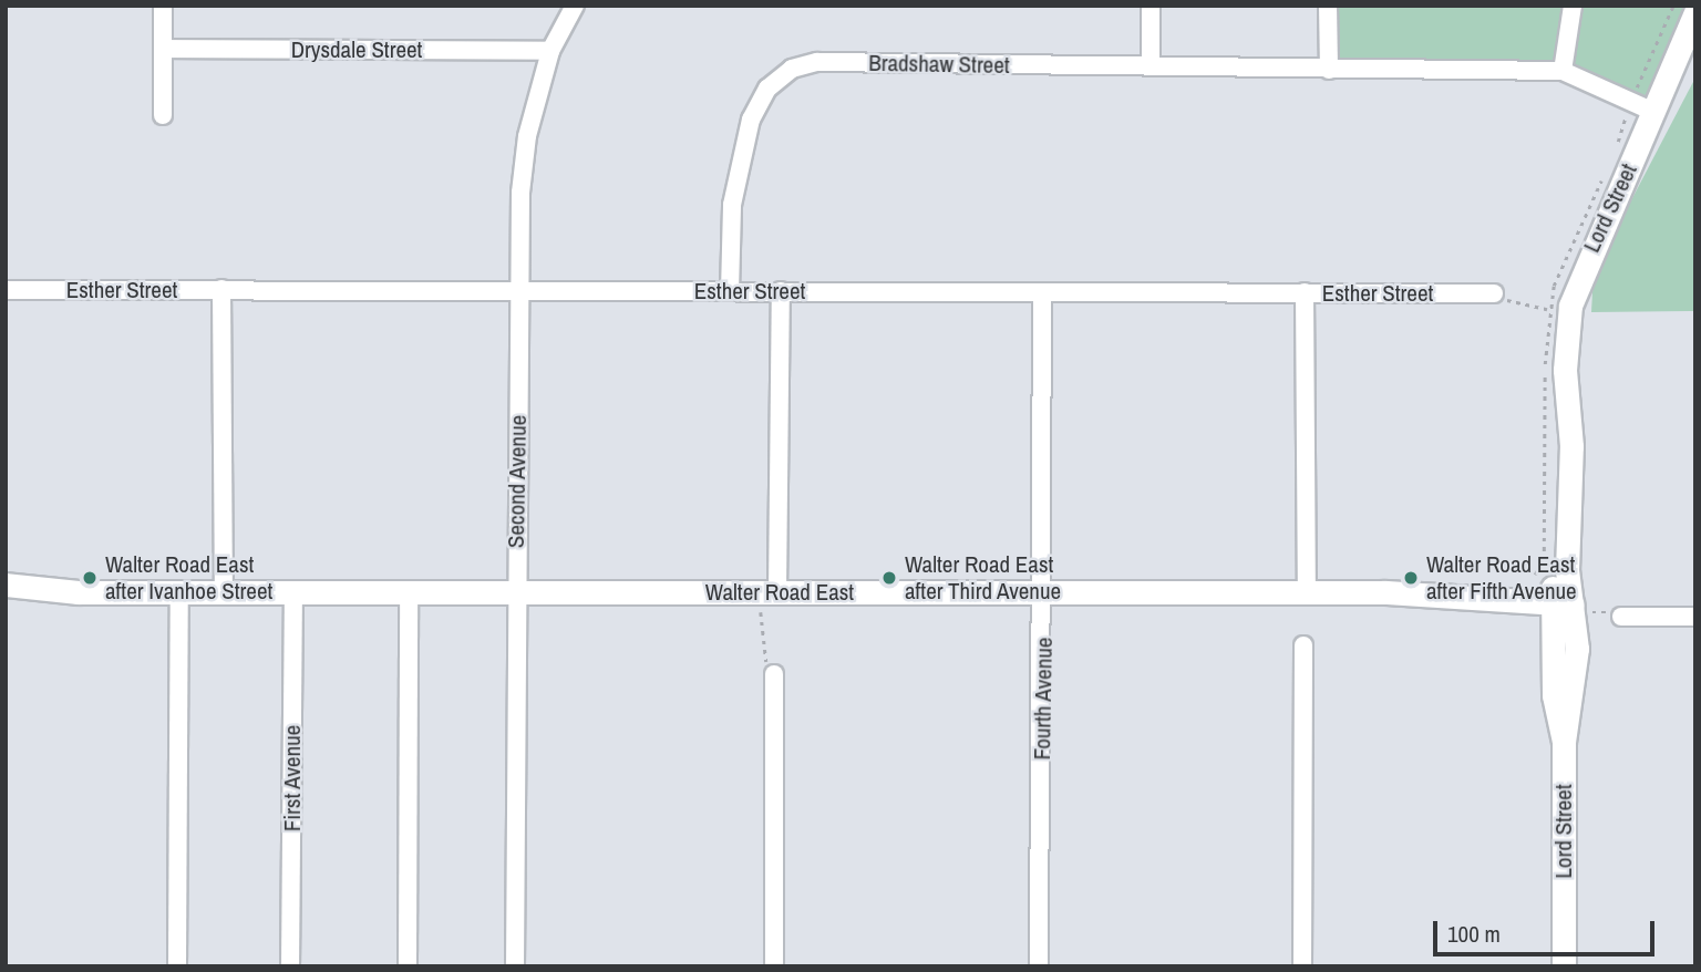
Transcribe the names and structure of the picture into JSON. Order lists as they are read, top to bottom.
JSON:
{
  "streets": {
    "main road": ["Lord Street", "Walter Road East"],
    "street": [
      "Drysdale Street",
      "Bradshaw Street",
      "Esther Street",
      "Second Avenue",
      "Fourth Avenue",
      "First Avenue"
    ]
  },
  "crossings": [
    ["Drysdale Street", "Second Avenue"],
    ["Bradshaw Street", "Lord Street"],
    ["Bradshaw Street", "Esther Street"],
    ["Lord Street", "Walter Road East"],
    ["Esther Street", "Second Avenue"],
    ["Esther Street", "Fourth Avenue"],
    ["Second Avenue", "Walter Road East"],
    ["Walter Road East", "Fourth Avenue"],
    ["Walter Road East", "First Avenue"]
  ],
  "places": ["Walter Road East after Ivanhoe Street", "Walter Road East after Third Avenue", "Walter Road East after Fifth Avenue"],
  "scale_bar": "100 m"
}
